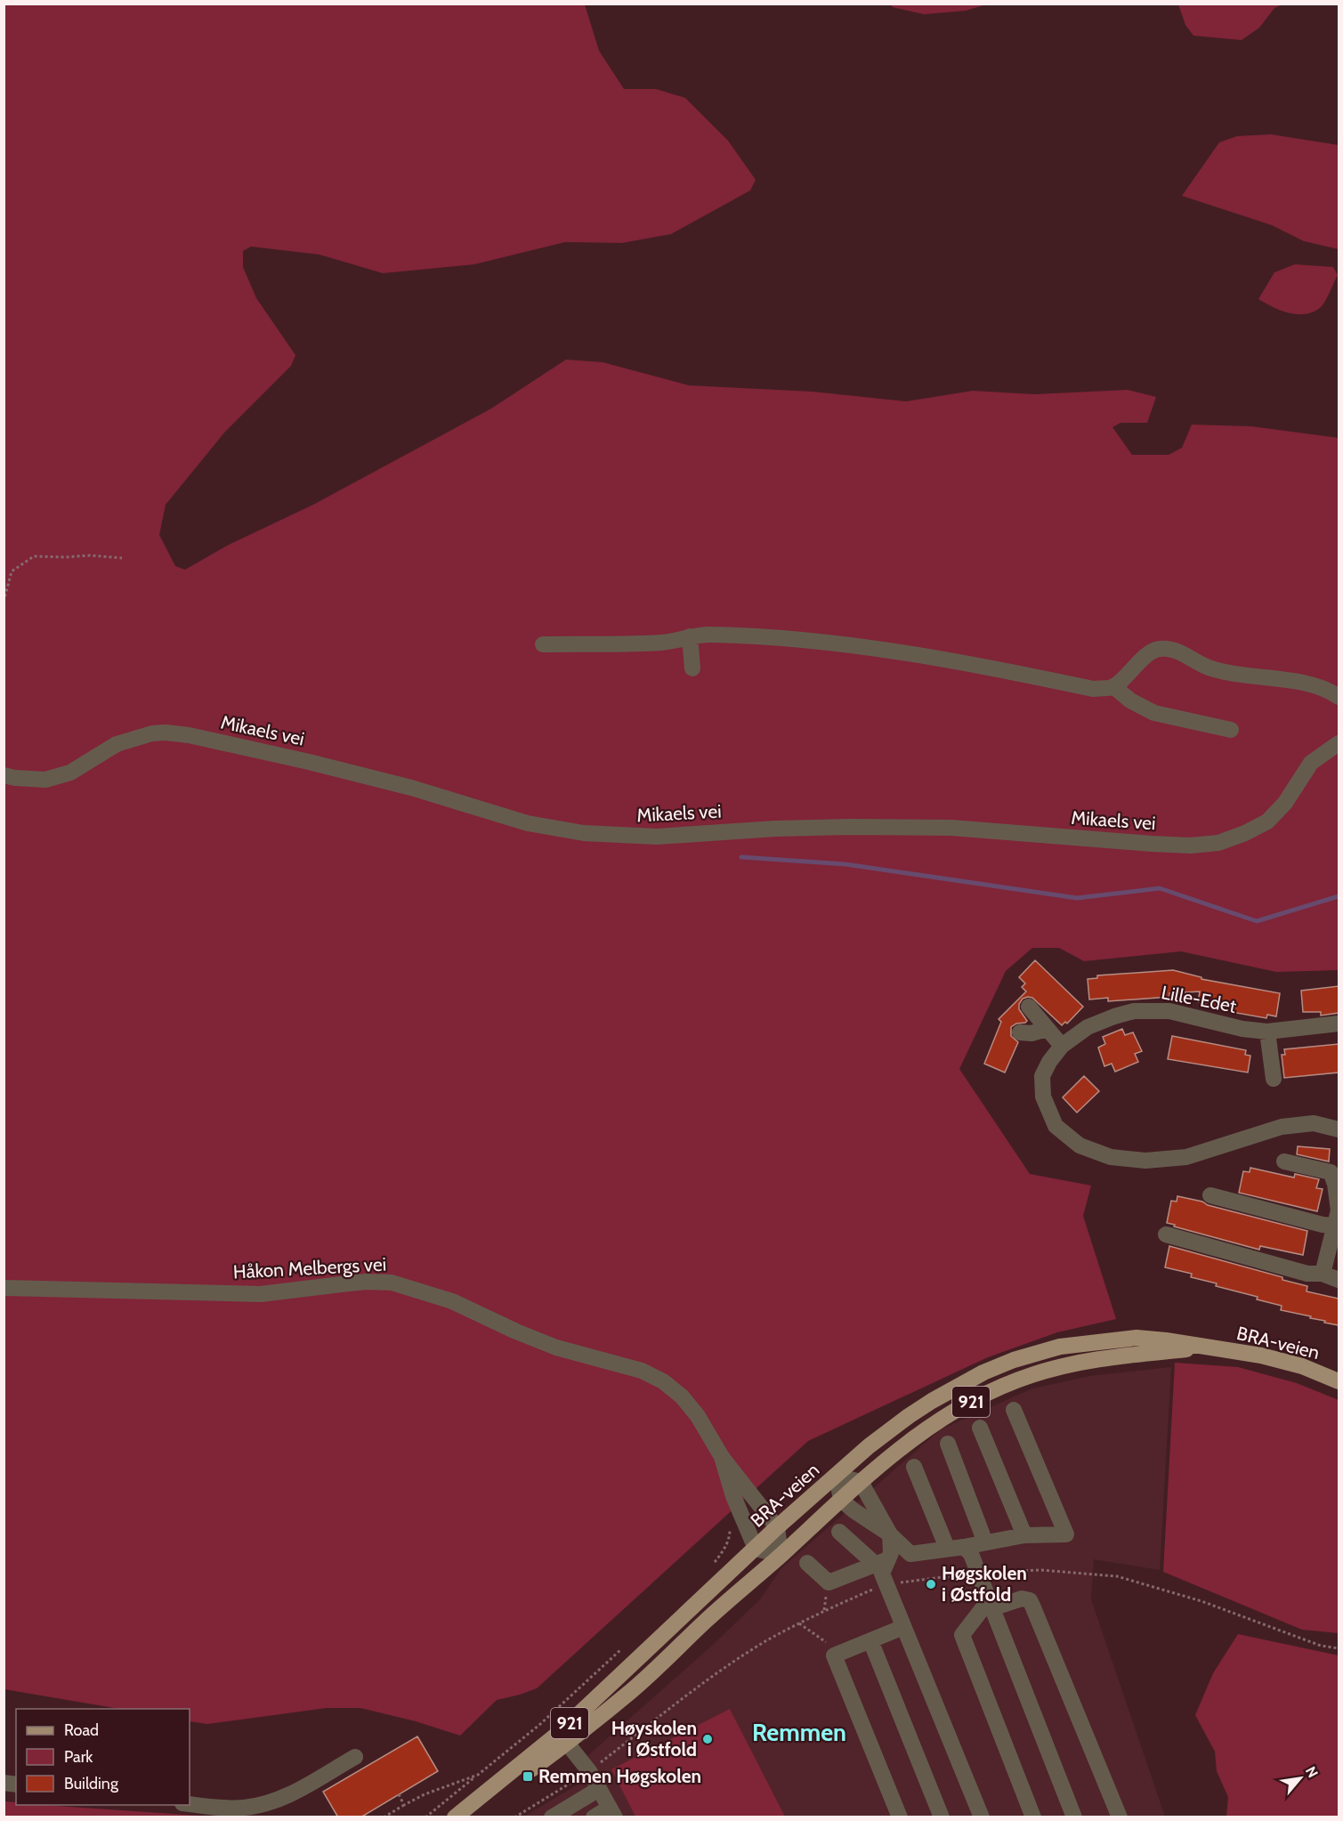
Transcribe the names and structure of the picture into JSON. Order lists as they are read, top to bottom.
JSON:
{
  "streets": {
    "main road": ["BRA-veien", "921"],
    "street": ["Mikaels vei", "Lille-Edet", "Håkon Melbergs vei"]
  },
  "districts": ["Remmen"],
  "places": {
    "other": ["Høgskolen i Østfold", "Høyskolen i Østfold"],
    "transit": ["Remmen Høgskolen"]
  },
  "legend": ["Road", "Park", "Building"],
  "north": "top right"
}
